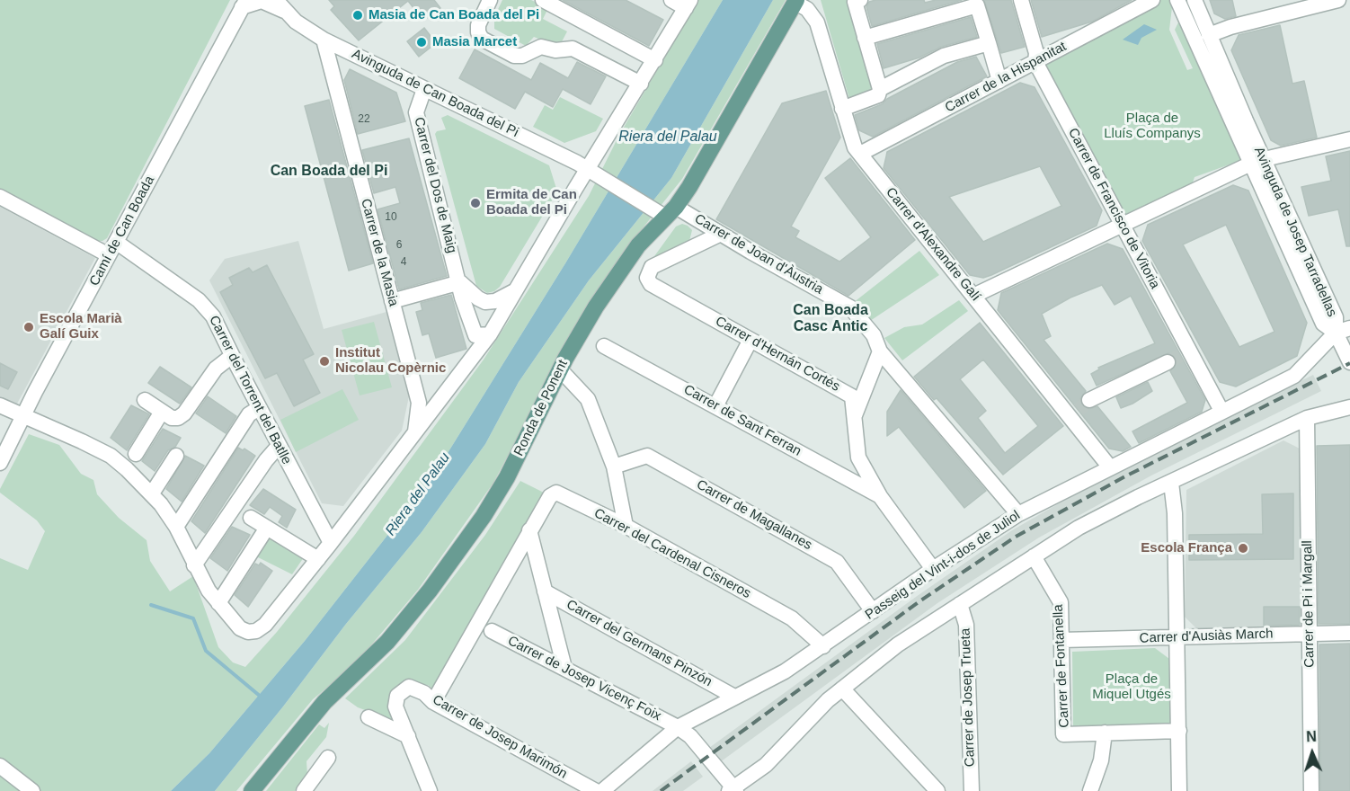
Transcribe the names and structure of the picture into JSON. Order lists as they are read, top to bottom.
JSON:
{
  "streets": {
    "main road": ["Ronda de Ponent"],
    "street": [
      "Carrer de la Hispanitat",
      "Avinguda de Can Boada del Pi",
      "Carrer del Dos de Maig",
      "Carrer de Francisco de Vitoria",
      "Camí de Can Boada",
      "Avinguda de Josep Tarradellas",
      "Carrer d'Alexandre Galí",
      "Carrer de la Masia",
      "Carrer de Joan d'Àustria",
      "Carrer d'Hernán Cortés",
      "Carrer del Torrent del Batlle",
      "Carrer de Sant Ferran",
      "Carrer de Magallanes",
      "Carrer del Cardenal Cisneros",
      "Passeig del Vint-i-dos de Juliol",
      "Carrer de Pi i Margall",
      "Carrer d'Ausiàs March",
      "Carrer del Germans Pinzón",
      "Carrer de Fontanella",
      "Carrer de Josep Vicenç Foix",
      "Carrer de Josep Trueta",
      "Carrer de Josep Marimón"
    ]
  },
  "crossings": [
    ["Carrer de la Hispanitat", "Carrer de Francisco de Vitoria"],
    ["Carrer de la Hispanitat", "Carrer d'Alexandre Galí"],
    ["Avinguda de Can Boada del Pi", "Carrer del Dos de Maig"],
    ["Avinguda de Can Boada del Pi", "Carrer de la Masia"],
    ["Carrer de Francisco de Vitoria", "Passeig del Vint-i-dos de Juliol"],
    ["Camí de Can Boada", "Carrer del Torrent del Batlle"],
    ["Avinguda de Josep Tarradellas", "Passeig del Vint-i-dos de Juliol"],
    ["Carrer d'Alexandre Galí", "Ronda de Ponent"],
    ["Carrer d'Alexandre Galí", "Passeig del Vint-i-dos de Juliol"],
    ["Carrer de Joan d'Àustria", "Carrer d'Hernán Cortés"],
    ["Carrer de Joan d'Àustria", "Ronda de Ponent"],
    ["Carrer de Joan d'Àustria", "Passeig del Vint-i-dos de Juliol"],
    ["Carrer d'Hernán Cortés", "Carrer de Sant Ferran"],
    ["Carrer d'Hernán Cortés", "Passeig del Vint-i-dos de Juliol"],
    ["Carrer de Magallanes", "Passeig del Vint-i-dos de Juliol"],
    ["Carrer del Cardenal Cisneros", "Passeig del Vint-i-dos de Juliol"],
    ["Passeig del Vint-i-dos de Juliol", "Carrer del Germans Pinzón"],
    ["Passeig del Vint-i-dos de Juliol", "Carrer de Josep Vicenç Foix"],
    ["Carrer de Pi i Margall", "Carrer d'Ausiàs March"],
    ["Carrer d'Ausiàs March", "Carrer de Fontanella"]
  ],
  "districts": ["Can Boada del Pi", "Can Boada Casc Antic"],
  "water": ["Riera del Palau"],
  "parks": ["Plaça de Lluís Companys", "Plaça de Miquel Utgés"],
  "places": [
    "Masia de Can Boada del Pi",
    "Masia Marcet",
    "Ermita de Can Boada del Pi",
    "Escola Marià Galí Guix",
    "Institut Nicolau Copèrnic",
    "Escola França"
  ],
  "house_numbers": [
    "22",
    "10",
    "6",
    "4"
  ],
  "north": "top"
}
